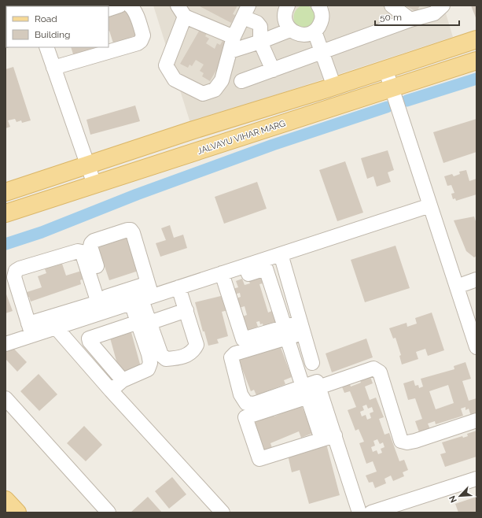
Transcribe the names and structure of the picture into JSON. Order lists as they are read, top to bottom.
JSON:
{
  "streets": {
    "main road": ["JALVAYU VIHAR MARG"]
  },
  "legend": ["Road", "Building"],
  "scale_bar": "50 m",
  "north": "bottom left"
}
